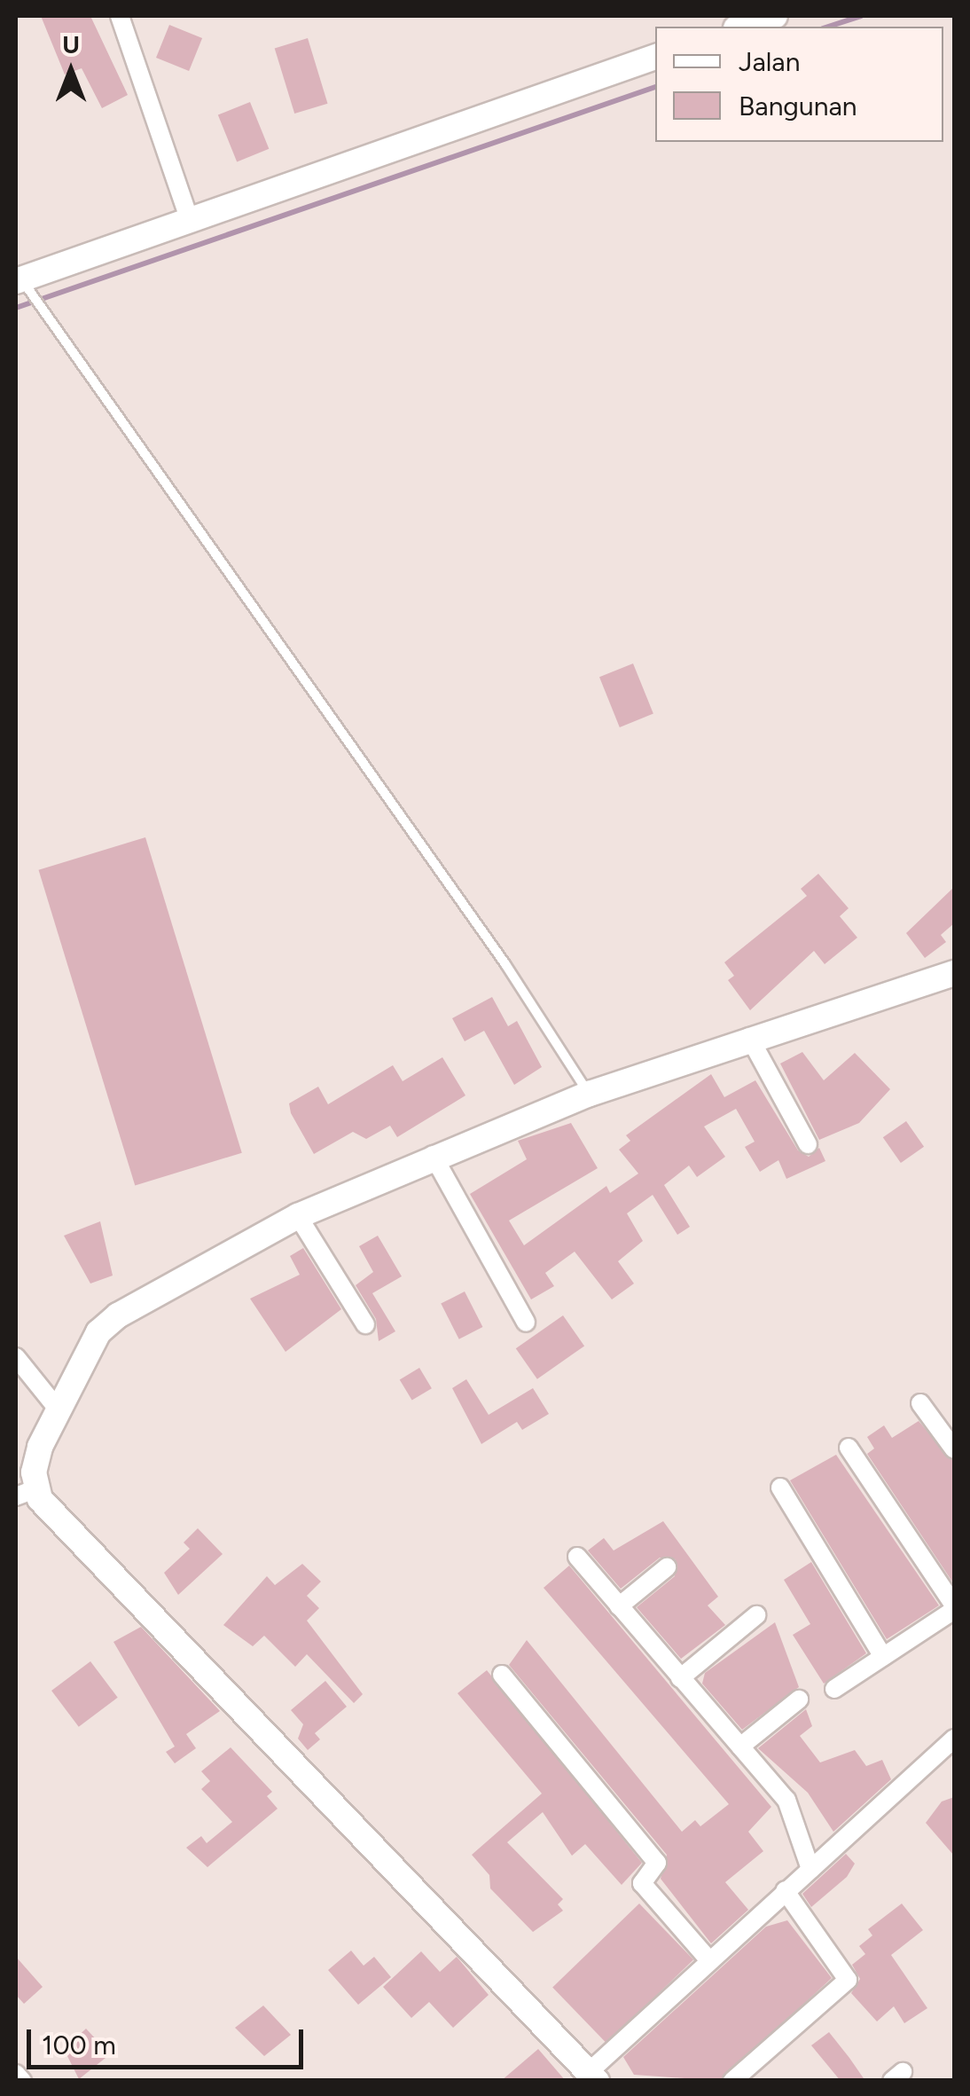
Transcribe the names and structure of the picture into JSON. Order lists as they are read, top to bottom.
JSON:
{
  "legend": ["Jalan", "Bangunan"],
  "scale_bar": "100 m",
  "north": "top"
}
